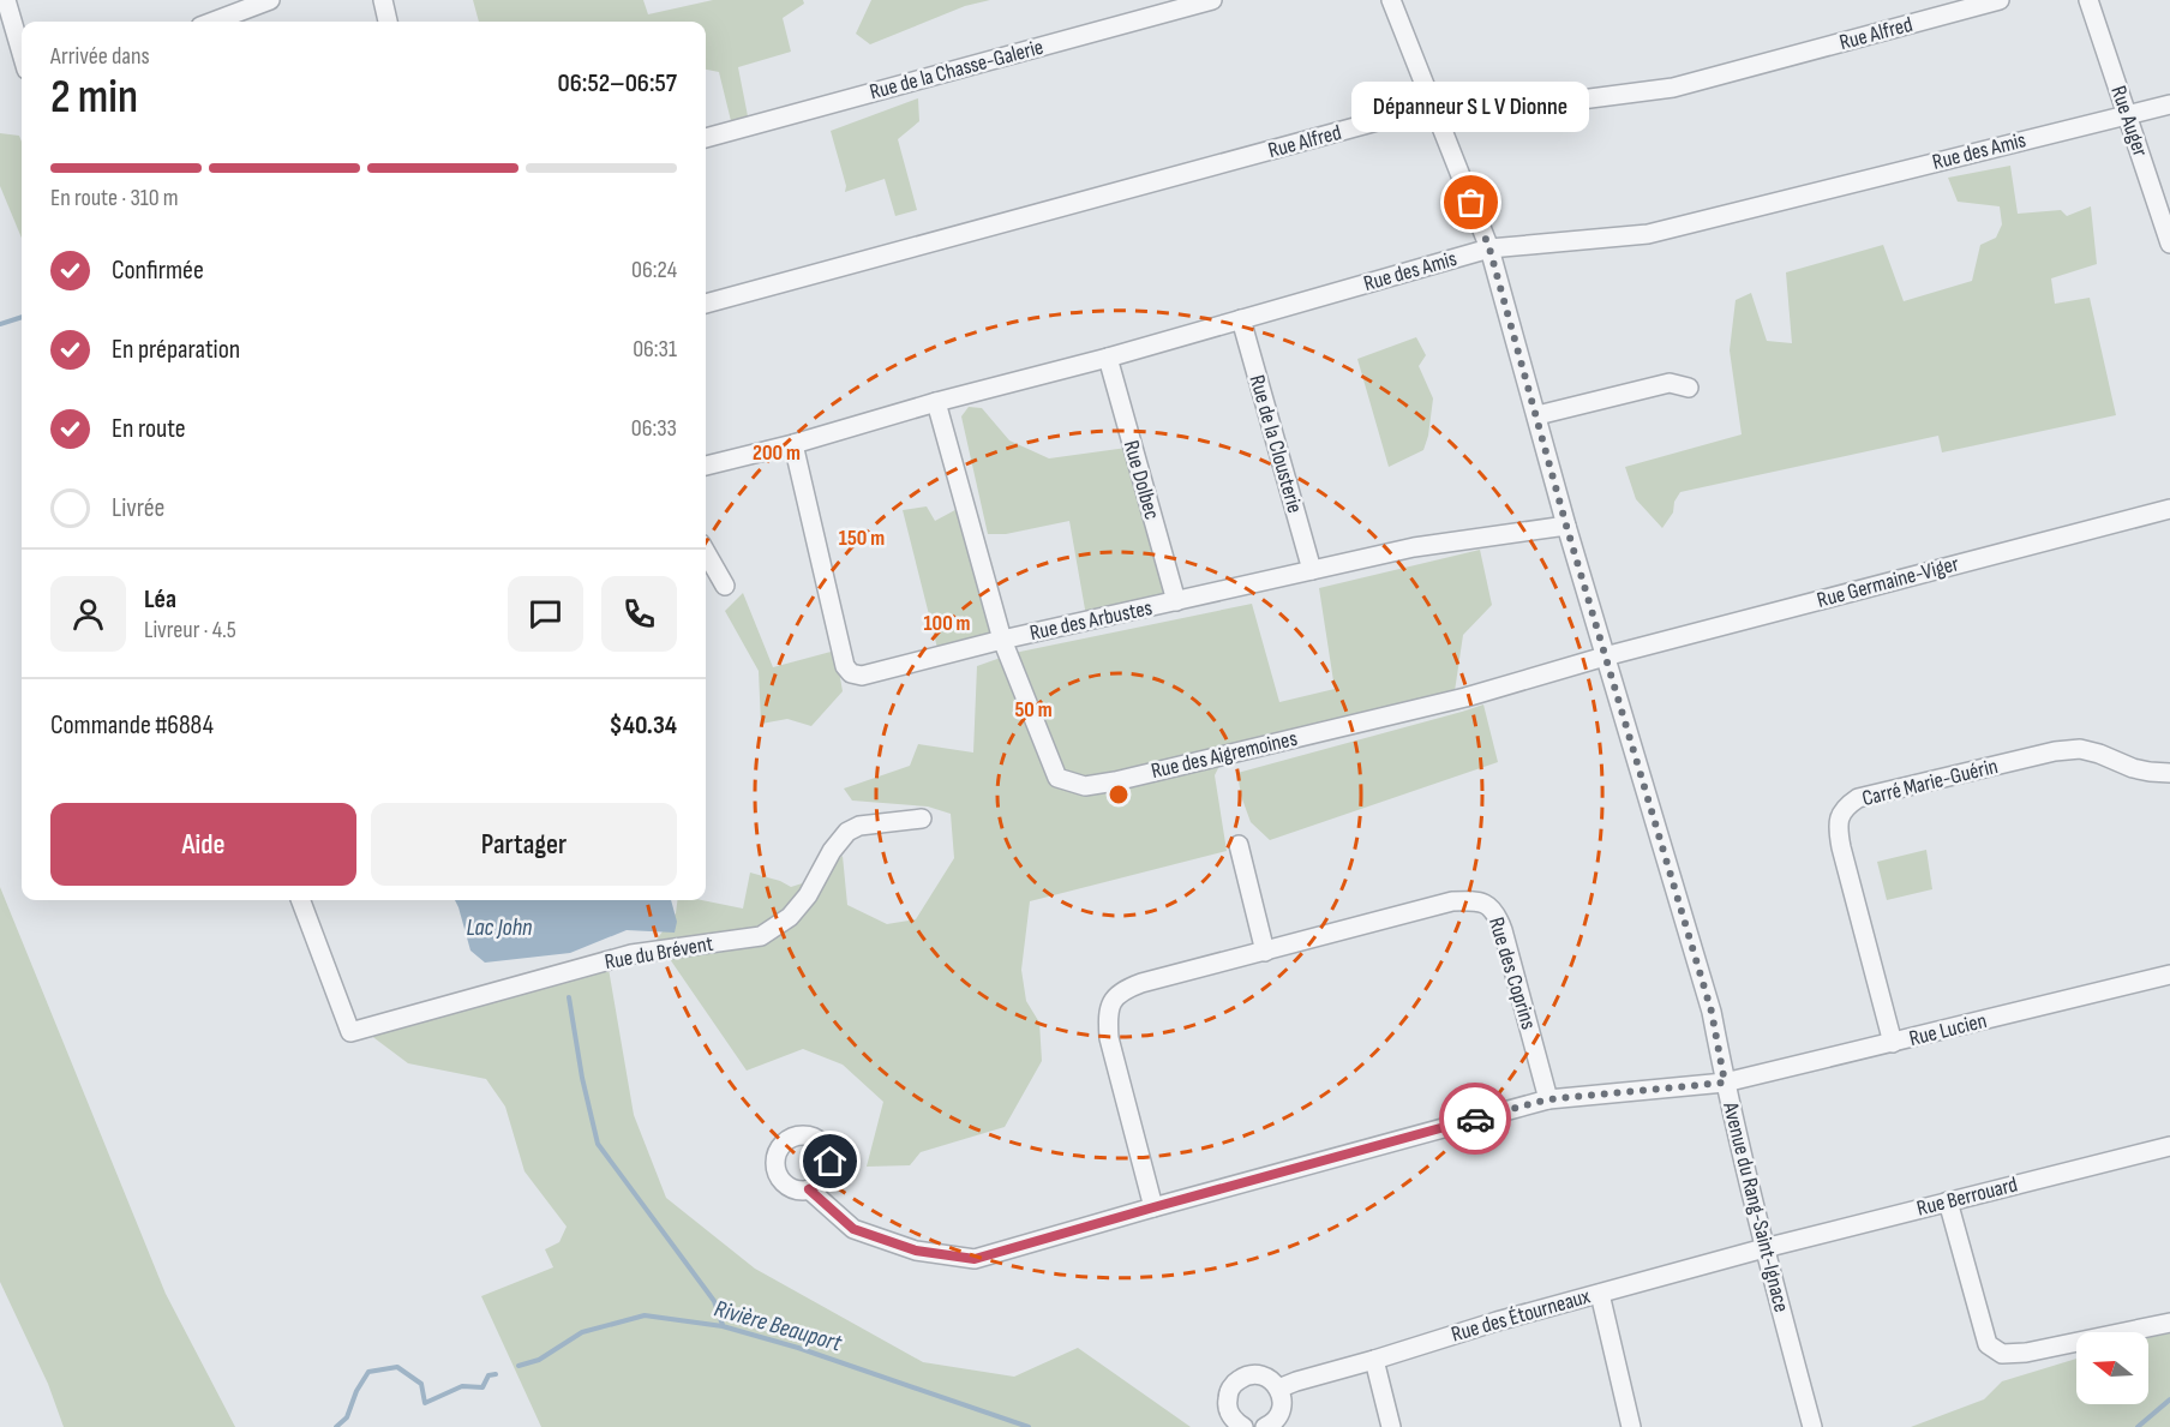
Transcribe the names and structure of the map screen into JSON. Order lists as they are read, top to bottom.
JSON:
{
  "streets": {
    "street": [
      "Rue Alfred",
      "Rue de la Chasse-Galerie",
      "Rue Auger",
      "Rue des Amis",
      "Rue de la Clousterie",
      "Rue Dolbec",
      "Rue Germaine-Viger",
      "Rue des Arbustes",
      "Rue des Aigremoines",
      "Carré Marie-Guérin",
      "Rue du Brévent",
      "Rue des Coprins",
      "Rue Lucien",
      "Rue Berrouard",
      "Avenue du Rang-Saint-Ignace",
      "Rue des Étourneaux"
    ]
  },
  "crossings": [
    ["Rue Alfred", "Avenue du Rang-Saint-Ignace"],
    ["Rue Auger", "Rue des Amis"],
    ["Rue des Amis", "Rue de la Clousterie"],
    ["Rue des Amis", "Rue Dolbec"],
    ["Rue des Amis", "Rue des Arbustes"],
    ["Rue des Amis", "Rue des Aigremoines"],
    ["Rue des Amis", "Avenue du Rang-Saint-Ignace"],
    ["Rue de la Clousterie", "Rue des Arbustes"],
    ["Rue Dolbec", "Rue des Arbustes"],
    ["Rue Germaine-Viger", "Rue des Aigremoines"],
    ["Rue Germaine-Viger", "Avenue du Rang-Saint-Ignace"],
    ["Rue des Arbustes", "Rue des Aigremoines"],
    ["Rue des Arbustes", "Avenue du Rang-Saint-Ignace"],
    ["Rue des Aigremoines", "Avenue du Rang-Saint-Ignace"],
    ["Carré Marie-Guérin", "Rue Lucien"],
    ["Rue des Coprins", "Rue Lucien"],
    ["Rue Lucien", "Avenue du Rang-Saint-Ignace"],
    ["Rue Berrouard", "Avenue du Rang-Saint-Ignace"],
    ["Rue Berrouard", "Rue des Étourneaux"],
    ["Avenue du Rang-Saint-Ignace", "Rue des Étourneaux"]
  ],
  "water": ["Lac John", "Rivière Beauport"],
  "places": ["Dépanneur S L V Dionne"],
  "north": "left",
  "page": {
    "heading": ["2 min", "Arrivée dans", "06:52–06:57"],
    "panel": [
      "Léa",
      "Livreur · 4.5",
      "Commande #6884",
      "$40.34"
    ],
    "bubble": "Dépanneur S L V Dionne",
    "bar": "En route · 310 m",
    "list": [
      ["Confirmée", "06:24"],
      ["En préparation", "06:31"],
      ["En route", "06:33"],
      "Livrée"
    ],
    "buttons": ["Aide", "Partager"]
  },
  "rings": [
    "200 m",
    "150 m",
    "100 m",
    "50 m"
  ]
}
